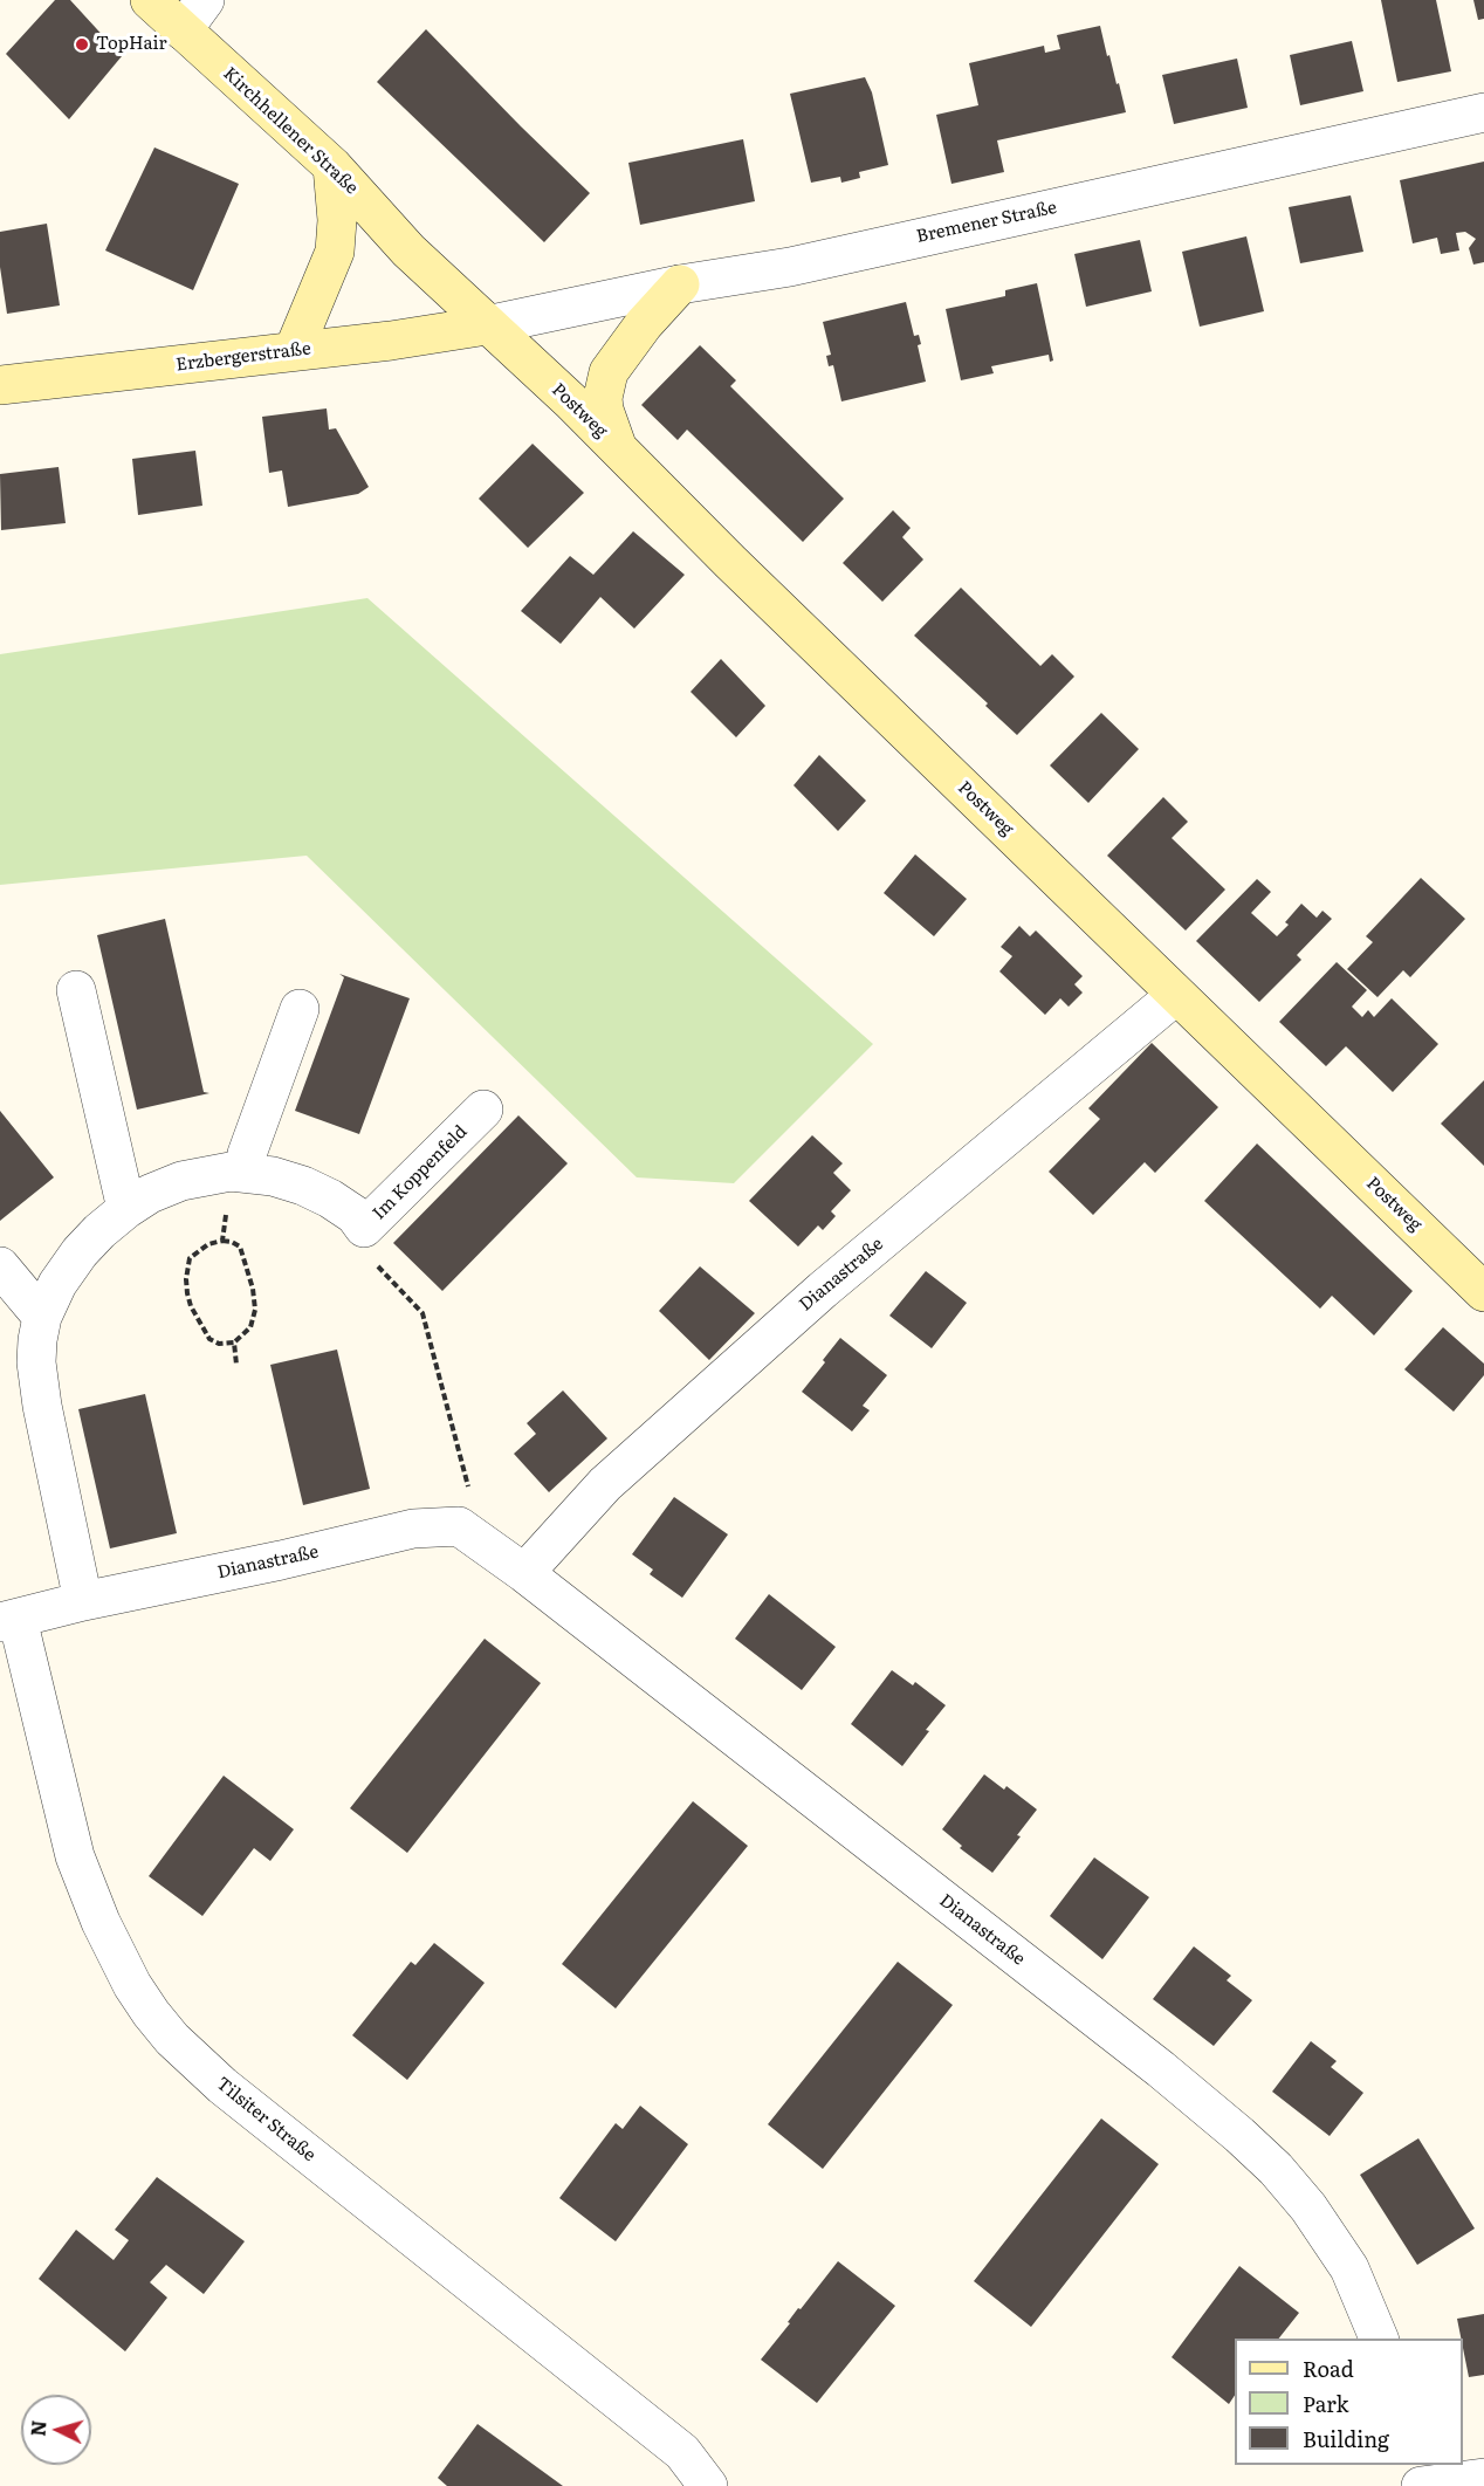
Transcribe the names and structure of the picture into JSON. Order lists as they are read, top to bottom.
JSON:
{
  "streets": {
    "main road": ["Kirchhellener Straße", "Erzbergerstraße", "Postweg"],
    "street": [
      "Bremener Straße",
      "Im Koppenfeld",
      "Dianastraße",
      "Tilsiter Straße"
    ]
  },
  "crossings": [
    ["Kirchhellener Straße", "Bremener Straße"],
    ["Kirchhellener Straße", "Erzbergerstraße"],
    ["Kirchhellener Straße", "Postweg"],
    ["Bremener Straße", "Erzbergerstraße"],
    ["Bremener Straße", "Postweg"],
    ["Erzbergerstraße", "Postweg"],
    ["Postweg", "Dianastraße"],
    ["Im Koppenfeld", "Dianastraße"],
    ["Dianastraße", "Tilsiter Straße"]
  ],
  "places": ["TopHair"],
  "legend": ["Road", "Park", "Building"],
  "north": "left"
}
